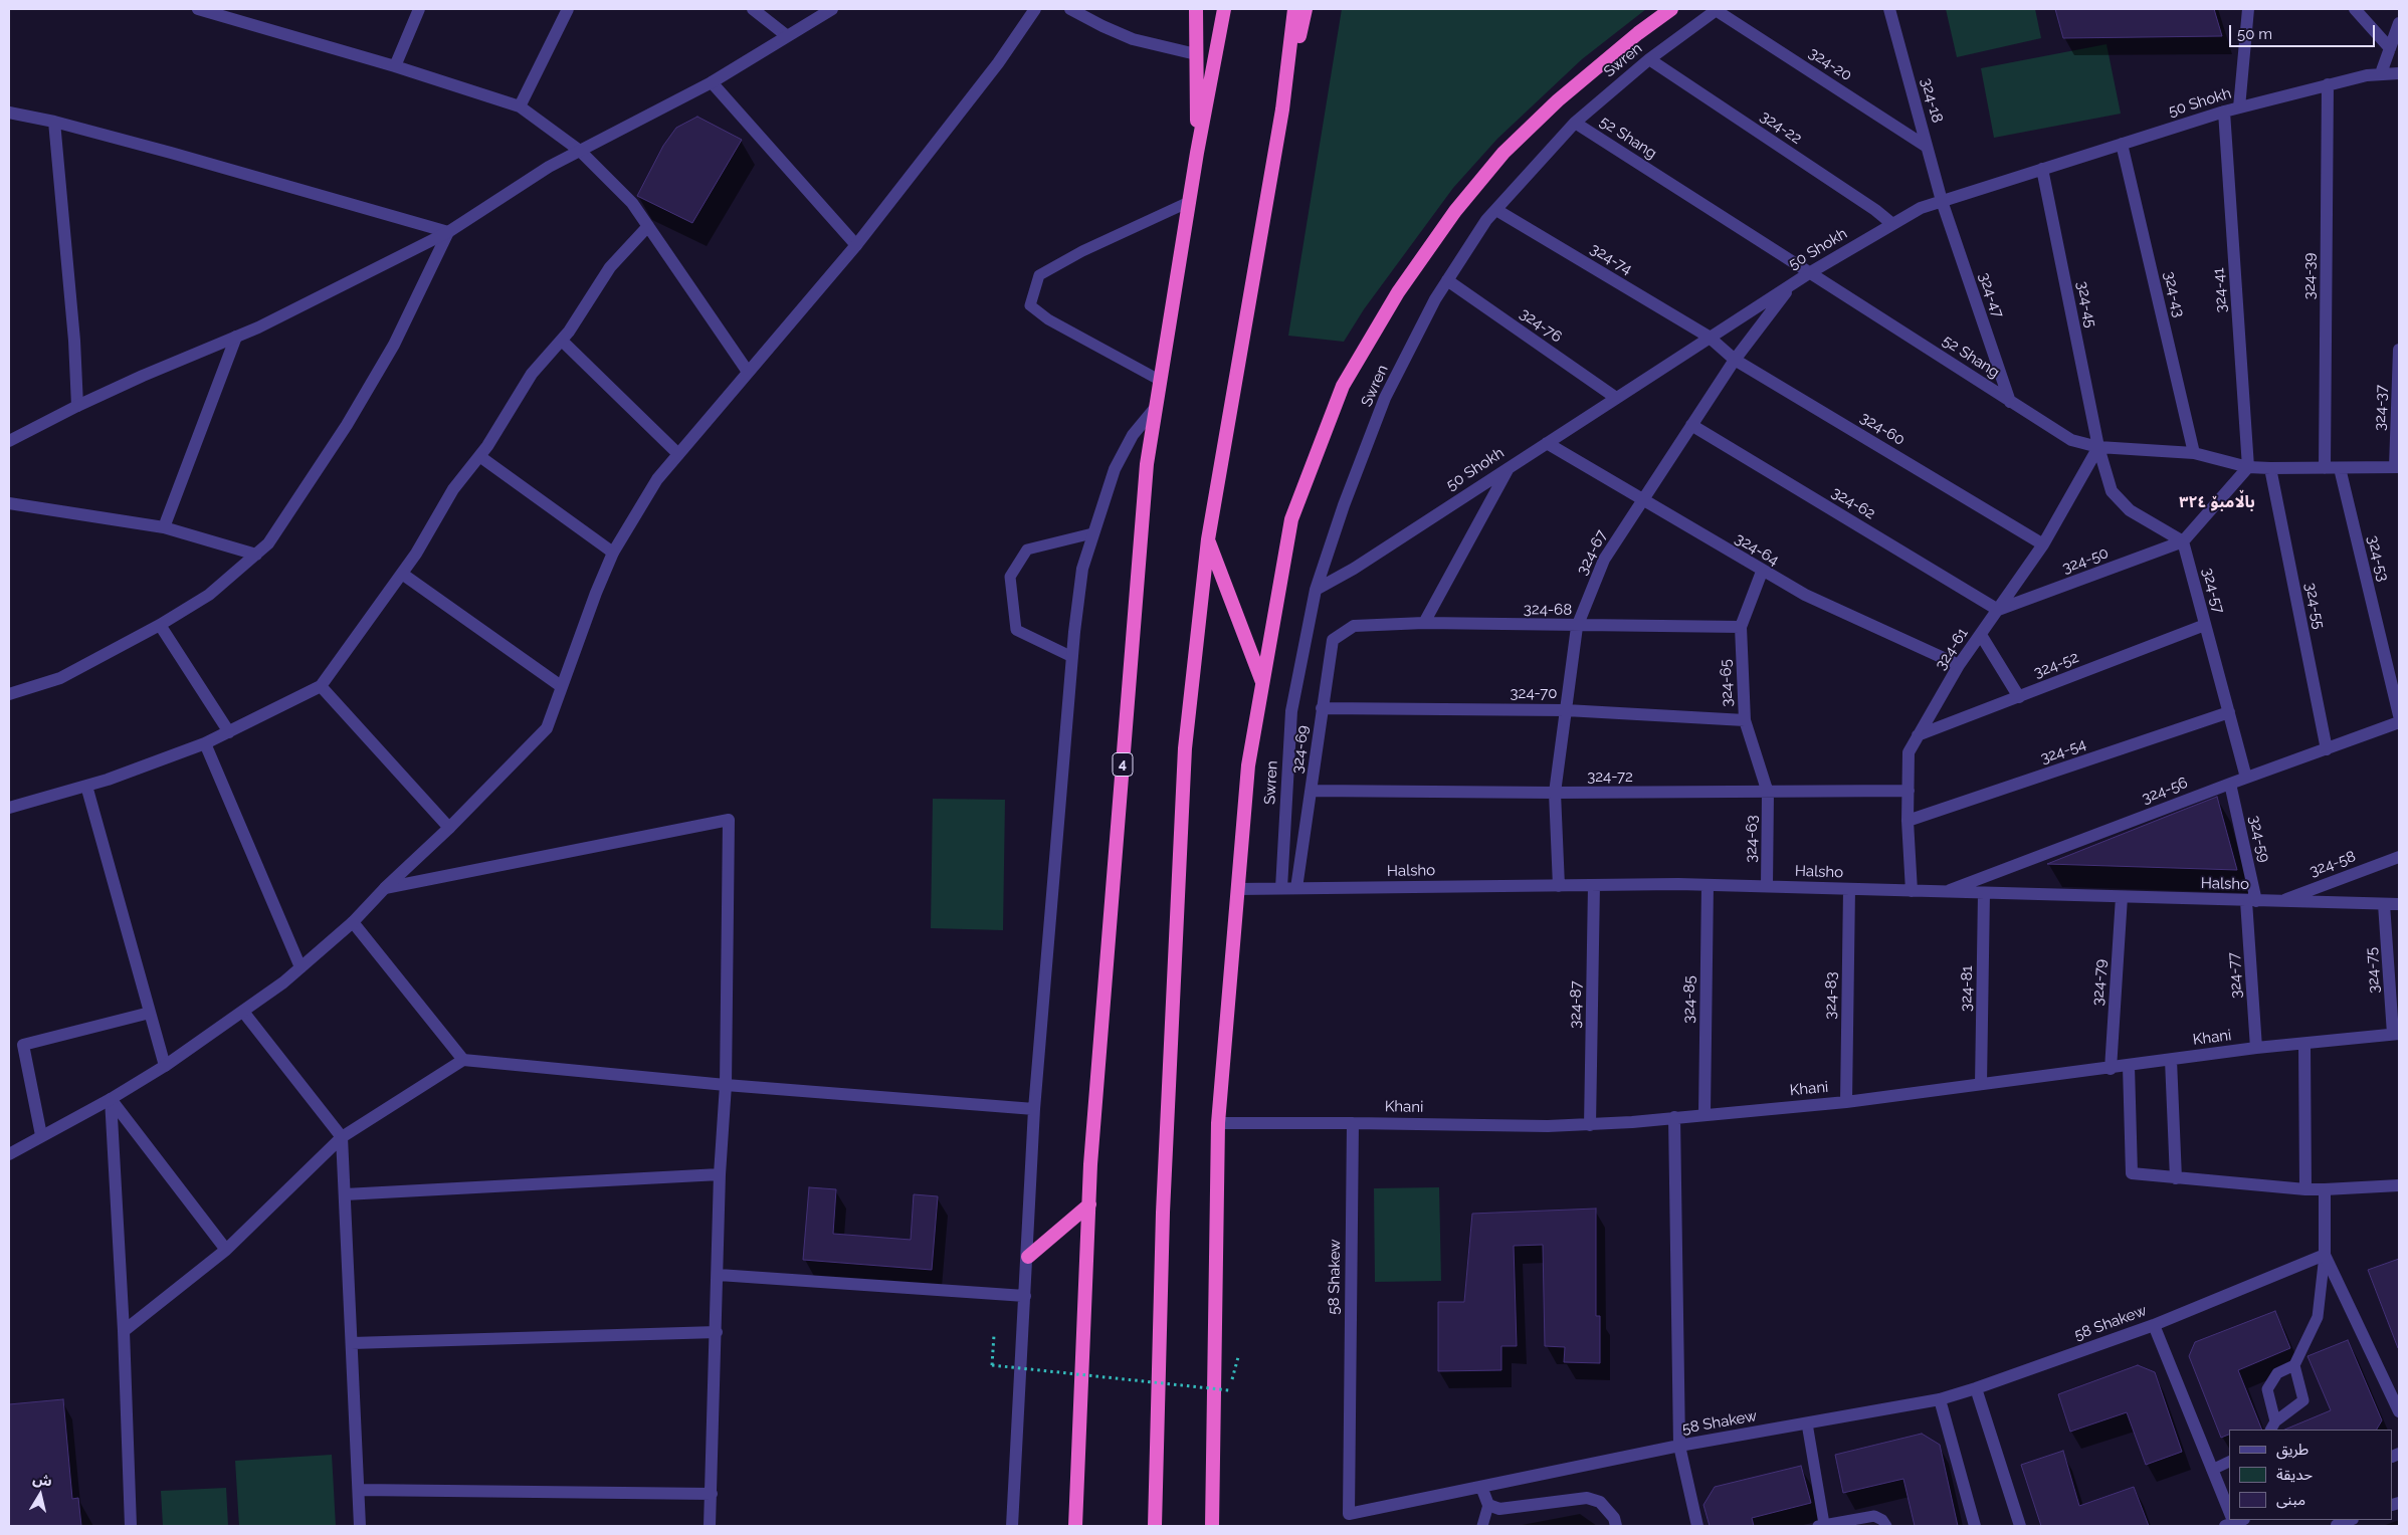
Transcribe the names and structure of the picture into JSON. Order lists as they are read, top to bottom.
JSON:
{
  "streets": {
    "highway": ["4"],
    "street": [
      "Swren",
      "324-20",
      "324-18",
      "50 Shokh",
      "324-22",
      "52 Shang",
      "324-74",
      "324-39",
      "324-41",
      "324-43",
      "324-47",
      "324-45",
      "324-76",
      "324-37",
      "324-60",
      "324-62",
      "324-64",
      "324-67",
      "324-53",
      "324-50",
      "324-57",
      "324-55",
      "324-68",
      "324-61",
      "324-52",
      "324-65",
      "324-70",
      "324-69",
      "324-54",
      "324-72",
      "324-56",
      "324-63",
      "324-59",
      "324-58",
      "Halsho",
      "324-75",
      "324-77",
      "324-79",
      "324-81",
      "324-83",
      "324-85",
      "324-87",
      "Khani",
      "58 Shakew"
    ]
  },
  "crossings": [
    ["Swren", "324-20"],
    ["Swren", "50 Shokh"],
    ["Swren", "324-22"],
    ["Swren", "52 Shang"],
    ["Swren", "324-74"],
    ["Swren", "324-76"],
    ["Swren", "Halsho"],
    ["324-20", "324-18"],
    ["324-18", "50 Shokh"],
    ["324-18", "324-47"],
    ["50 Shokh", "324-22"],
    ["50 Shokh", "52 Shang"],
    ["50 Shokh", "324-74"],
    ["50 Shokh", "324-39"],
    ["50 Shokh", "324-41"],
    ["50 Shokh", "324-43"],
    ["50 Shokh", "324-47"],
    ["50 Shokh", "324-45"],
    ["50 Shokh", "324-76"],
    ["50 Shokh", "324-60"],
    ["50 Shokh", "324-64"],
    ["50 Shokh", "324-67"],
    ["52 Shang", "324-39"],
    ["52 Shang", "324-41"],
    ["52 Shang", "324-43"],
    ["52 Shang", "324-47"],
    ["52 Shang", "324-45"],
    ["52 Shang", "324-37"],
    ["52 Shang", "324-53"],
    ["52 Shang", "324-55"],
    ["52 Shang", "324-61"],
    ["324-74", "324-60"],
    ["324-45", "324-61"],
    ["324-60", "324-67"],
    ["324-60", "324-61"],
    ["324-62", "324-67"],
    ["324-62", "324-50"],
    ["324-62", "324-61"],
    ["324-64", "324-67"],
    ["324-64", "324-61"],
    ["324-64", "324-65"],
    ["324-67", "324-68"],
    ["324-67", "324-70"],
    ["324-67", "324-72"],
    ["324-67", "Halsho"],
    ["324-50", "324-57"],
    ["324-50", "324-61"],
    ["324-57", "324-52"],
    ["324-57", "324-54"],
    ["324-57", "324-56"],
    ["324-55", "324-56"],
    ["324-68", "324-65"],
    ["324-68", "324-69"],
    ["324-61", "324-52"],
    ["324-61", "324-54"],
    ["324-61", "324-72"],
    ["324-61", "Halsho"],
    ["324-65", "324-70"],
    ["324-65", "324-72"],
    ["324-65", "324-63"],
    ["324-70", "324-69"],
    ["324-69", "324-72"],
    ["324-69", "Halsho"],
    ["324-72", "324-63"],
    ["324-56", "324-59"],
    ["324-56", "Halsho"],
    ["324-63", "Halsho"],
    ["324-59", "Halsho"],
    ["324-59", "324-77"],
    ["324-58", "Halsho"],
    ["Halsho", "324-75"],
    ["Halsho", "324-77"],
    ["Halsho", "324-79"],
    ["Halsho", "324-81"],
    ["Halsho", "324-83"],
    ["Halsho", "324-85"],
    ["Halsho", "324-87"],
    ["324-75", "Khani"],
    ["324-77", "Khani"],
    ["324-79", "Khani"],
    ["324-81", "Khani"],
    ["324-83", "Khani"],
    ["324-85", "Khani"],
    ["324-87", "Khani"],
    ["Khani", "58 Shakew"]
  ],
  "districts": ["باڵامبۆ ٣٢٤"],
  "legend": ["طريق", "حديقة", "مبنى"],
  "scale_bar": "50 m",
  "north": "top"
}
